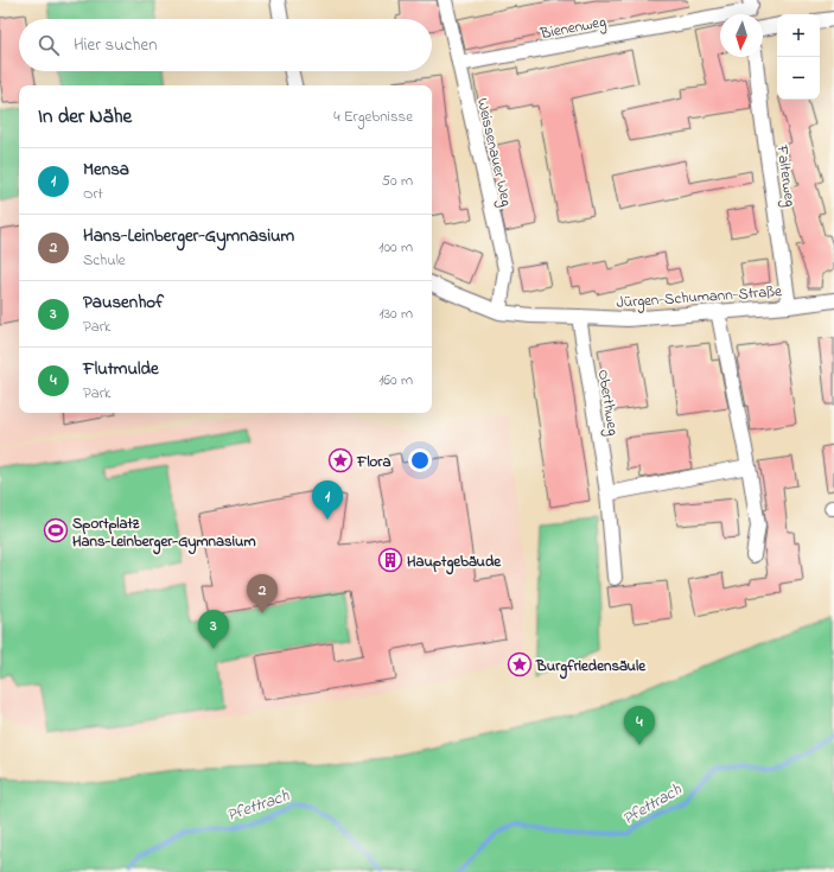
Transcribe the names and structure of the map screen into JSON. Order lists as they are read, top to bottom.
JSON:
{
  "streets": {
    "street": [
      "Bienenweg",
      "Weissenauer Weg",
      "Falterweg",
      "Jürgen-Schumann-Straße",
      "Oberthweg"
    ]
  },
  "crossings": [
    ["Bienenweg", "Weissenauer Weg"],
    ["Weissenauer Weg", "Jürgen-Schumann-Straße"],
    ["Falterweg", "Jürgen-Schumann-Straße"],
    ["Jürgen-Schumann-Straße", "Oberthweg"]
  ],
  "water": ["Pfettrach"],
  "places": {
    "place": ["Flora", "Burgfriedensäule"],
    "sports": ["Sportplatz Hans-Leinberger-Gymnasium"],
    "building": ["Hauptgebäude"]
  },
  "north": "bottom",
  "page": {
    "map_buttons": ["+", "−"],
    "search": "Hier suchen",
    "heading": ["In der Nähe", "4 Ergebnisse"],
    "list": [
      {
        "mark": "1",
        "name": "Mensa",
        "note": "Ort",
        "value": "50 m"
      },
      {
        "mark": "2",
        "name": "Hans-Leinberger-Gymnasium",
        "note": "Schule",
        "value": "100 m"
      },
      {
        "mark": "3",
        "name": "Pausenhof",
        "note": "Park",
        "value": "130 m"
      },
      {
        "mark": "4",
        "name": "Flutmulde",
        "note": "Park",
        "value": "160 m"
      }
    ],
    "pins": [
      "1",
      "2",
      "3",
      "4"
    ]
  }
}
